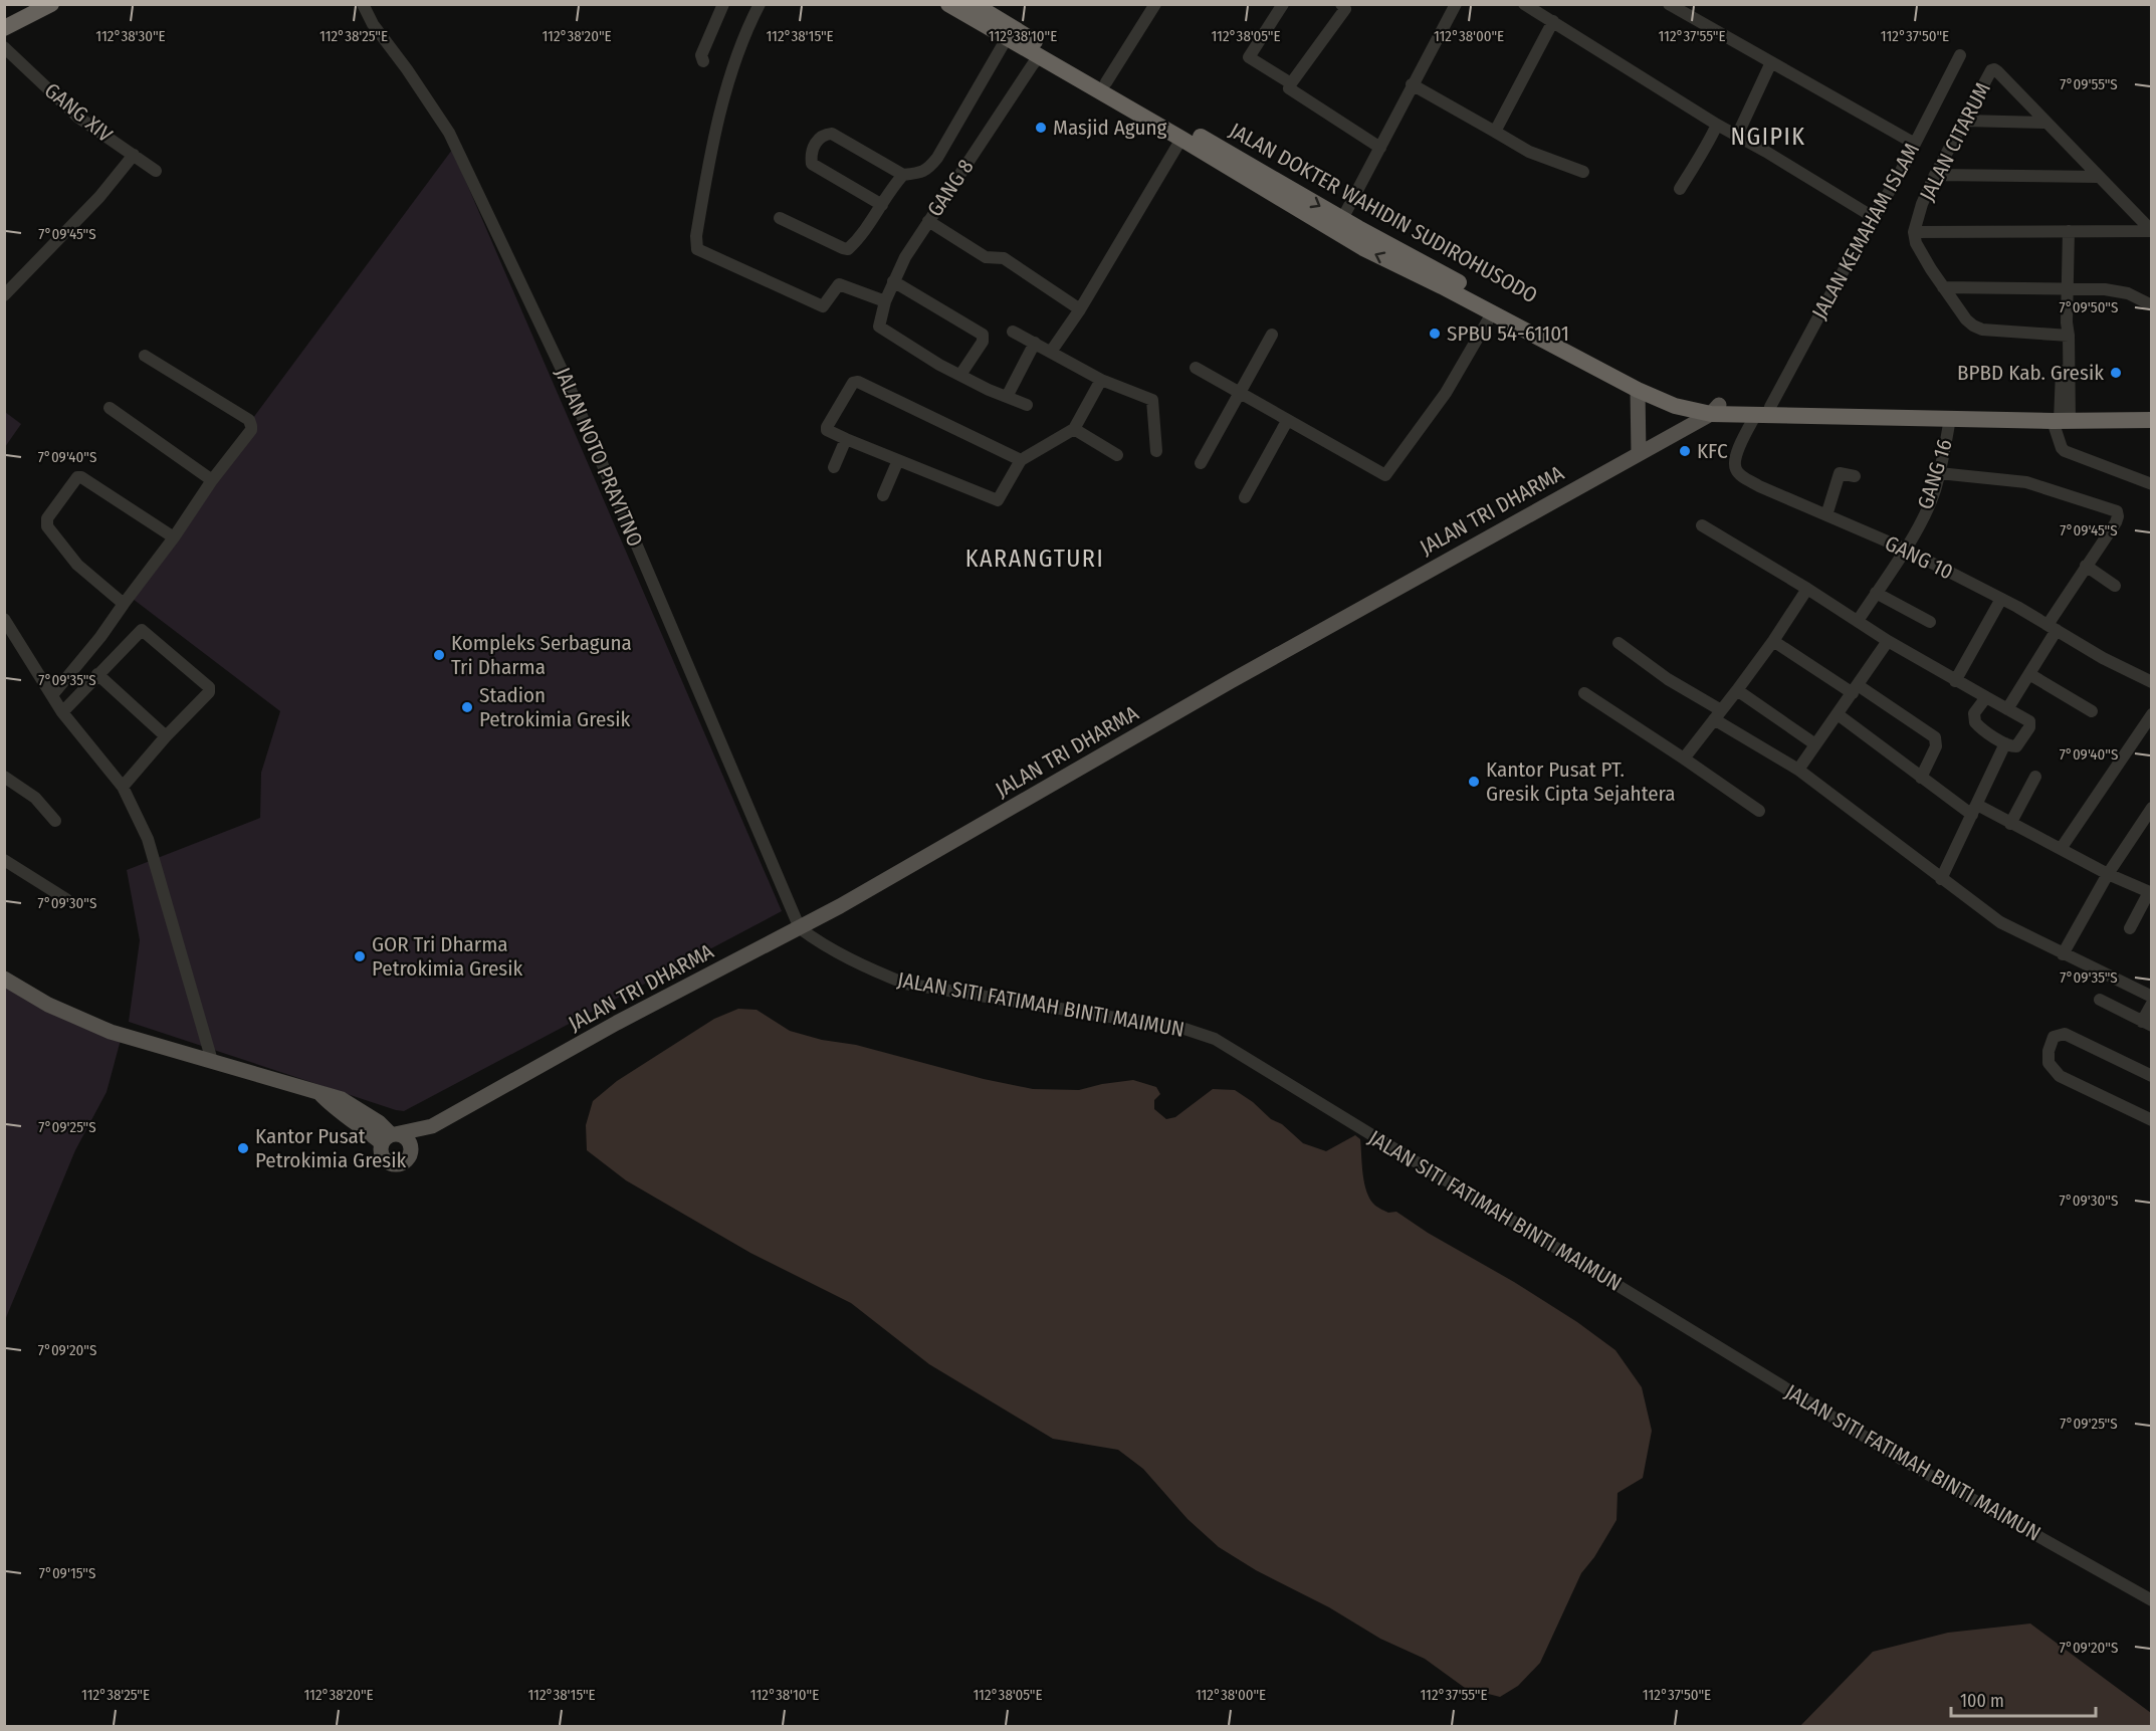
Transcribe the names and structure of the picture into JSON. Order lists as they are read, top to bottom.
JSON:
{
  "streets": {
    "highway": ["JALAN DOKTER WAHIDIN SUDIROHUSODO"],
    "main road": ["JALAN TRI DHARMA"],
    "street": [
      "GANG XIV",
      "JALAN CITARUM",
      "GANG 8",
      "JALAN KEMAHAM ISLAM",
      "JALAN NOTO PRAYITNO",
      "GANG 16",
      "GANG 10",
      "JALAN SITI FATIMAH BINTI MAIMUN"
    ]
  },
  "crossings": [
    ["GANG 8", "JALAN DOKTER WAHIDIN SUDIROHUSODO"],
    ["JALAN DOKTER WAHIDIN SUDIROHUSODO", "JALAN KEMAHAM ISLAM"],
    ["JALAN DOKTER WAHIDIN SUDIROHUSODO", "GANG 16"],
    ["JALAN DOKTER WAHIDIN SUDIROHUSODO", "JALAN TRI DHARMA"],
    ["JALAN DOKTER WAHIDIN SUDIROHUSODO", "GANG 10"],
    ["JALAN KEMAHAM ISLAM", "GANG 10"],
    ["JALAN NOTO PRAYITNO", "JALAN TRI DHARMA"],
    ["JALAN NOTO PRAYITNO", "JALAN SITI FATIMAH BINTI MAIMUN"],
    ["GANG 16", "GANG 10"],
    ["JALAN TRI DHARMA", "JALAN SITI FATIMAH BINTI MAIMUN"]
  ],
  "districts": ["NGIPIK", "KARANGTURI"],
  "places": [
    "Masjid Agung",
    "SPBU 54-61101",
    "BPBD Kab. Gresik",
    "KFC",
    "Kompleks Serbaguna Tri Dharma",
    "Stadion Petrokimia Gresik",
    "Kantor Pusat PT. Gresik Cipta Sejahtera",
    "GOR Tri Dharma Petrokimia Gresik",
    "Kantor Pusat Petrokimia Gresik"
  ],
  "scale_bar": "100 m",
  "coordinates": [
    "112°38'30\"E",
    "112°38'25\"E",
    "112°38'20\"E",
    "112°38'15\"E",
    "112°38'10\"E",
    "112°38'05\"E",
    "112°38'00\"E",
    "112°37'55\"E",
    "112°37'50\"E",
    "7°09'55\"S",
    "7°09'45\"S",
    "7°09'50\"S",
    "7°09'40\"S",
    "7°09'35\"S",
    "7°09'30\"S",
    "7°09'25\"S",
    "7°09'20\"S",
    "7°09'15\"S"
  ]
}
